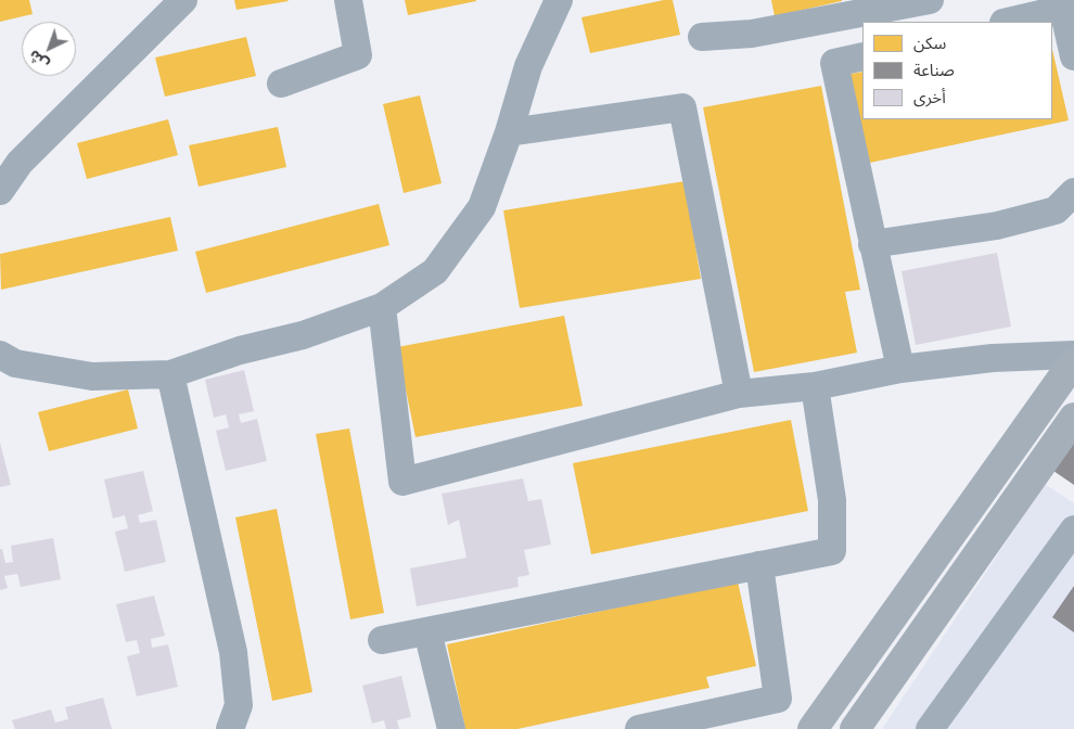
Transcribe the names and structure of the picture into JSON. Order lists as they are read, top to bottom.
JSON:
{
  "legend": ["سكن", "صناعة", "أخرى"],
  "north": "bottom left"
}
